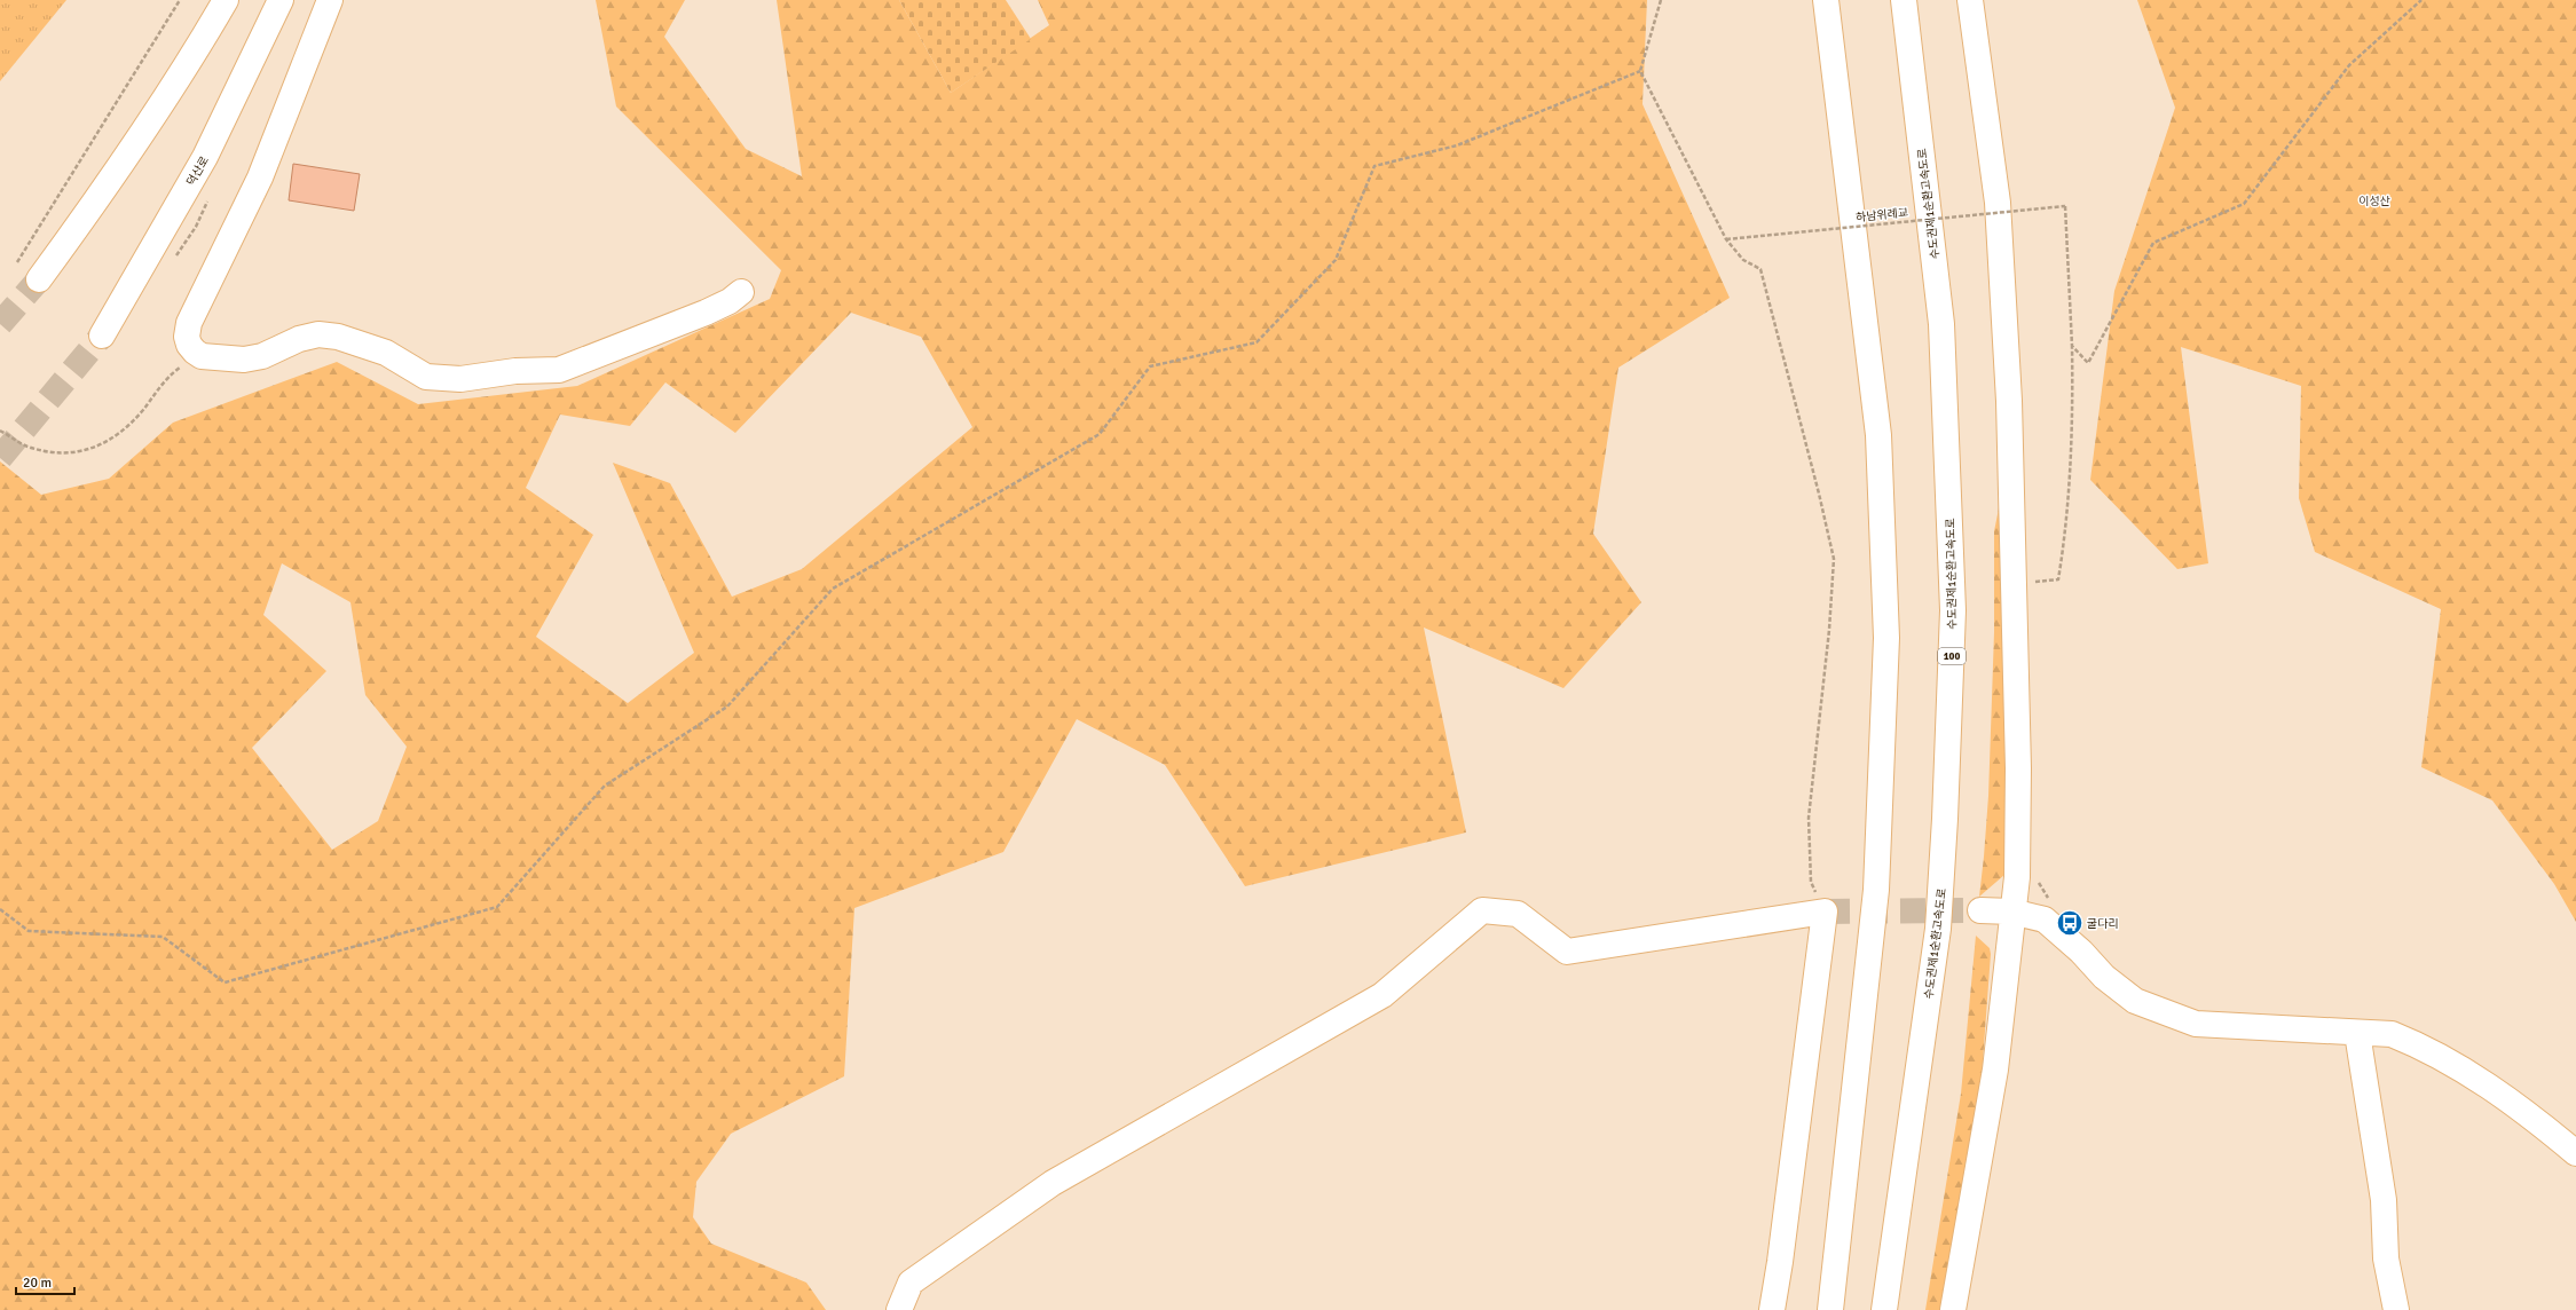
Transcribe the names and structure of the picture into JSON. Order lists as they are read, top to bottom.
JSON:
{
  "streets": {
    "main road": ["덕산로", "수도권제1순환고속도로", "100"],
    "path": ["하남위례교"]
  },
  "parks": ["이성산"],
  "places": {
    "bus stop": ["굴다리"]
  },
  "scale_bar": "20 m"
}
